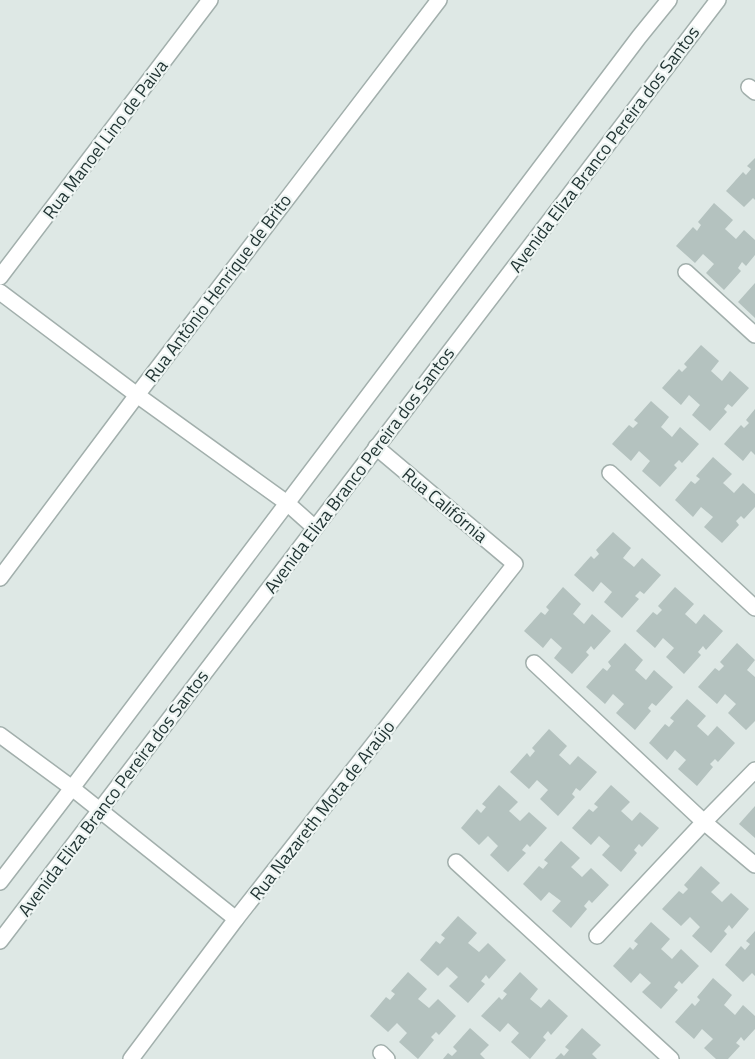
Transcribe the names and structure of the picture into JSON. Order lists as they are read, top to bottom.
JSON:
{
  "streets": {
    "street": [
      "Rua Manoel Lino de Paiva",
      "Avenida Eliza Branco Pereira dos Santos",
      "Rua Antônio Henrique de Brito",
      "Rua Califórnia",
      "Rua Nazareth Mota de Araújo"
    ]
  },
  "crossings": [
    ["Avenida Eliza Branco Pereira dos Santos", "Rua Califórnia"],
    ["Rua Califórnia", "Rua Nazareth Mota de Araújo"]
  ]
}
